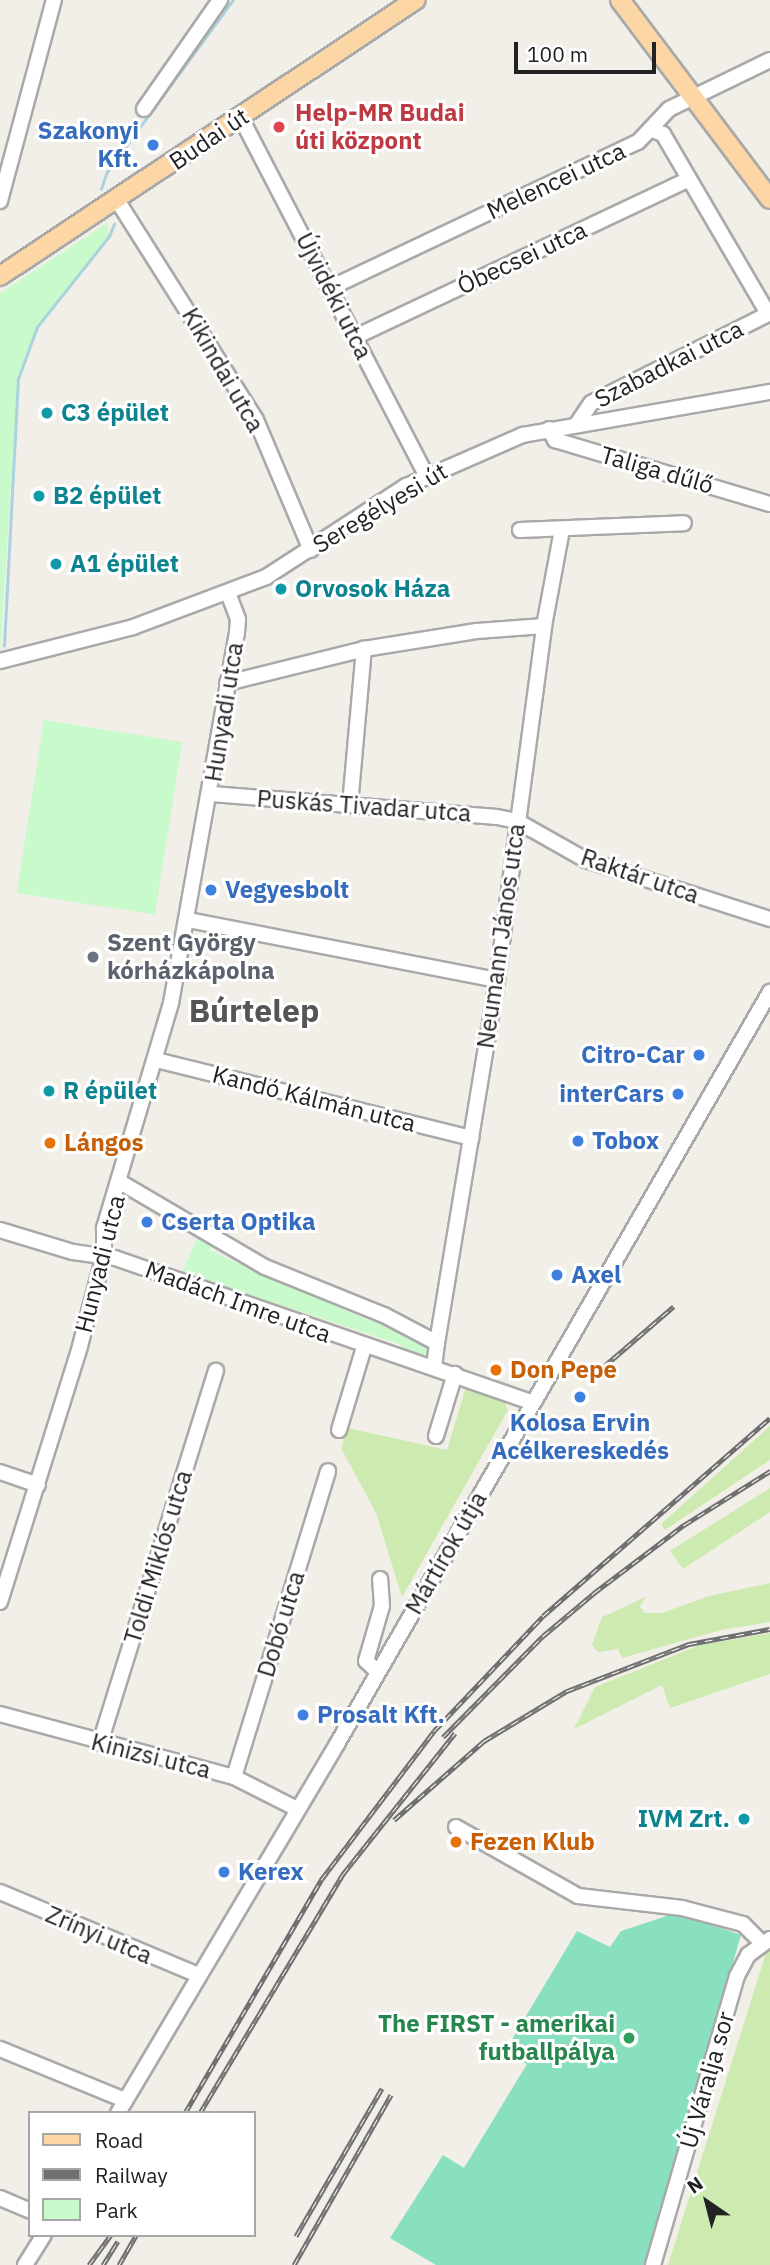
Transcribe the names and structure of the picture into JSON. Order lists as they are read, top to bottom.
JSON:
{
  "streets": {
    "main road": ["Budai út"],
    "street": [
      "Melencei utca",
      "Óbecsei utca",
      "Újvidéki utca",
      "Szabadkai utca",
      "Kikindai utca",
      "Taliga dűlő",
      "Seregélyesi út",
      "Hunyadi utca",
      "Puskás Tivadar utca",
      "Raktár utca",
      "Neumann János utca",
      "Kandó Kálmán utca",
      "Madách Imre utca",
      "Mártírok útja",
      "Toldi Miklós utca",
      "Dobó utca",
      "Kinizsi utca",
      "Zrínyi utca",
      "Új Váralja sor"
    ]
  },
  "crossings": [
    ["Budai út", "Újvidéki utca"],
    ["Budai út", "Kikindai utca"],
    ["Melencei utca", "Újvidéki utca"],
    ["Óbecsei utca", "Újvidéki utca"],
    ["Újvidéki utca", "Seregélyesi út"],
    ["Szabadkai utca", "Seregélyesi út"],
    ["Kikindai utca", "Seregélyesi út"],
    ["Taliga dűlő", "Seregélyesi út"],
    ["Taliga dűlő", "Neumann János utca"],
    ["Seregélyesi út", "Hunyadi utca"],
    ["Hunyadi utca", "Puskás Tivadar utca"],
    ["Hunyadi utca", "Kandó Kálmán utca"],
    ["Hunyadi utca", "Madách Imre utca"],
    ["Puskás Tivadar utca", "Raktár utca"],
    ["Puskás Tivadar utca", "Neumann János utca"],
    ["Raktár utca", "Neumann János utca"],
    ["Neumann János utca", "Kandó Kálmán utca"],
    ["Neumann János utca", "Madách Imre utca"],
    ["Madách Imre utca", "Mártírok útja"],
    ["Mártírok útja", "Kinizsi utca"],
    ["Mártírok útja", "Zrínyi utca"],
    ["Toldi Miklós utca", "Kinizsi utca"],
    ["Dobó utca", "Kinizsi utca"]
  ],
  "districts": ["Búrtelep"],
  "places": [
    "Help-MR Budai úti központ",
    "Szakonyi Kft.",
    "C3 épület",
    "B2 épület",
    "A1 épület",
    "Orvosok Háza",
    "Vegyesbolt",
    "Szent György kórházkápolna",
    "Citro-Car",
    "R épület",
    "interCars",
    "Tobox",
    "Lángos",
    "Cserta Optika",
    "Axel",
    "Don Pepe",
    "Kolosa Ervin Acélkereskedés",
    "Prosalt Kft.",
    "IVM Zrt.",
    "Fezen Klub",
    "Kerex",
    "The FIRST - amerikai futballpálya"
  ],
  "legend": ["Road", "Railway", "Park"],
  "scale_bar": "100 m",
  "north": "top left"
}
